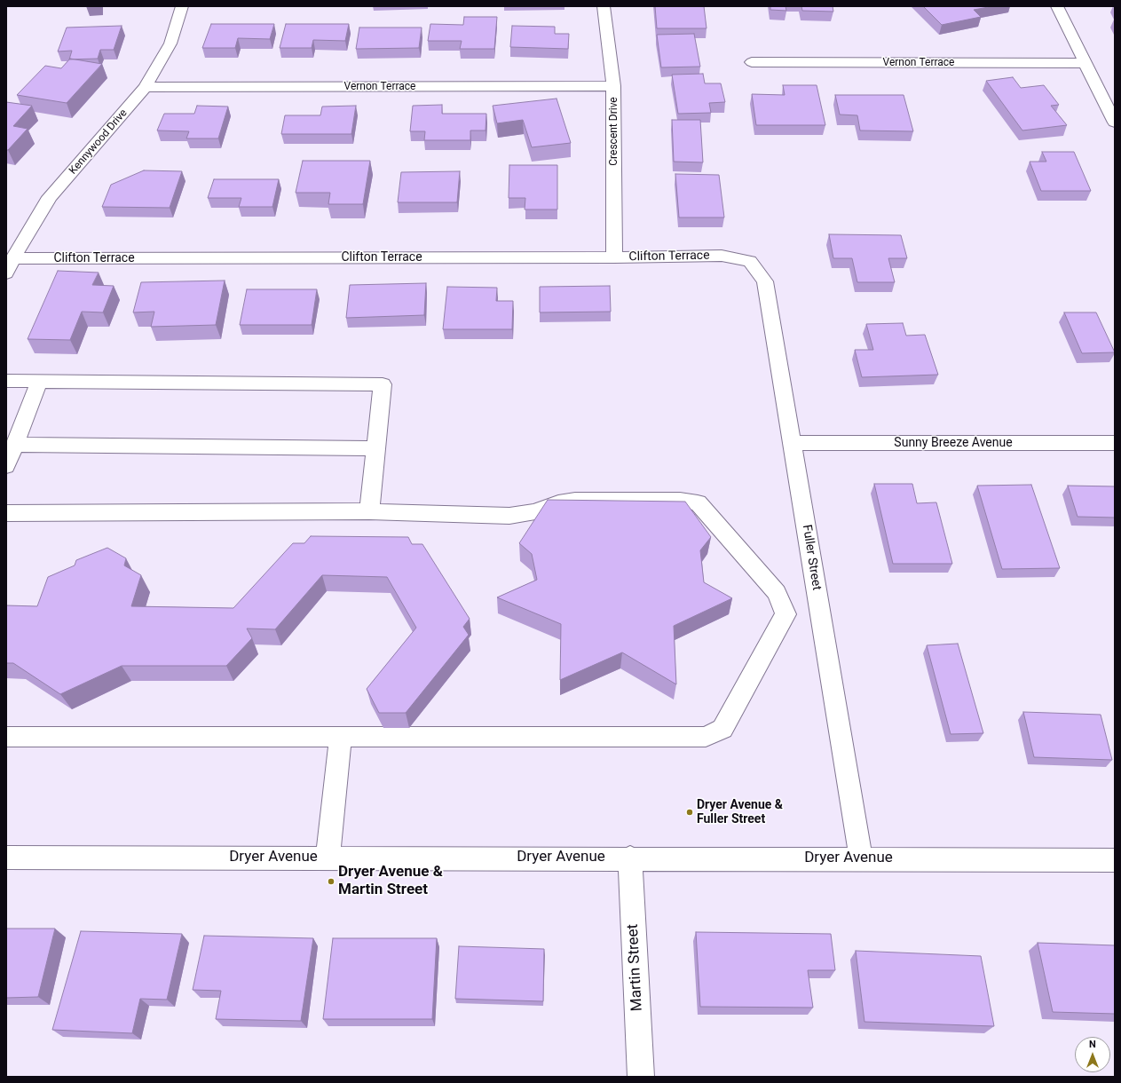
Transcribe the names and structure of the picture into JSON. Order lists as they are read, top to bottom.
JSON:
{
  "streets": {
    "street": [
      "Vernon Terrace",
      "Crescent Drive",
      "Kennywood Drive",
      "Clifton Terrace",
      "Sunny Breeze Avenue",
      "Fuller Street",
      "Dryer Avenue",
      "Martin Street"
    ]
  },
  "crossings": [
    ["Vernon Terrace", "Crescent Drive"],
    ["Vernon Terrace", "Kennywood Drive"],
    ["Crescent Drive", "Clifton Terrace"],
    ["Kennywood Drive", "Clifton Terrace"],
    ["Clifton Terrace", "Fuller Street"],
    ["Sunny Breeze Avenue", "Fuller Street"],
    ["Fuller Street", "Dryer Avenue"],
    ["Dryer Avenue", "Martin Street"]
  ],
  "places": ["Dryer Avenue & Fuller Street", "Dryer Avenue & Martin Street"],
  "north": "top"
}
